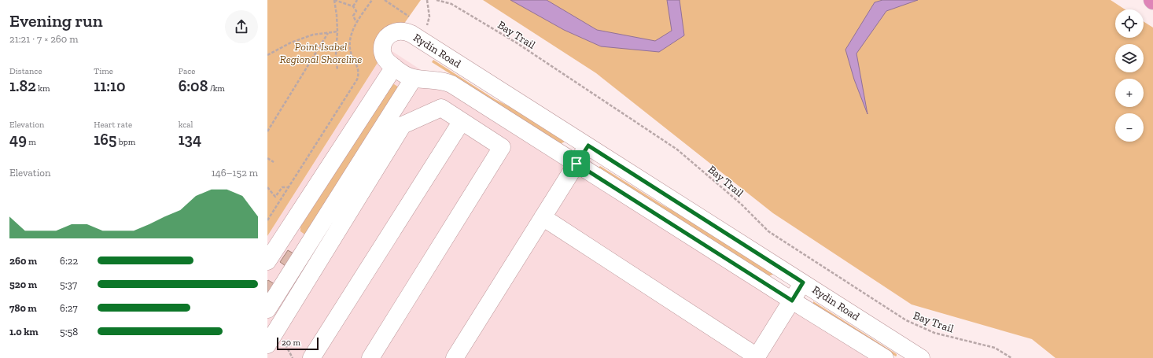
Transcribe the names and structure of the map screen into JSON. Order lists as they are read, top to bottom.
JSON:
{
  "streets": {
    "street": ["Rydin Road"],
    "path": ["Bay Trail"]
  },
  "parks": ["Point Isabel Regional Shoreline"],
  "scale_bar": "20 m",
  "page": {
    "heading": ["Evening run", "21:21 · 7 × 260 m"],
    "map_buttons": ["+", "−"],
    "stats": [
      ["Distance", "1.82 km"],
      ["Time", "11:10"],
      ["Pace", "6:08 /km"],
      ["Elevation", "49 m"],
      ["Heart rate", "165 bpm"],
      ["kcal", "134"]
    ],
    "chart": ["Elevation", "146–152 m"],
    "list": [
      {
        "name": "260 m",
        "note": "6:22"
      },
      {
        "name": "520 m",
        "note": "5:37"
      },
      {
        "name": "780 m",
        "note": "6:27"
      },
      {
        "name": "1.0 km",
        "note": "5:58"
      }
    ],
    "scale": "20 m"
  }
}
